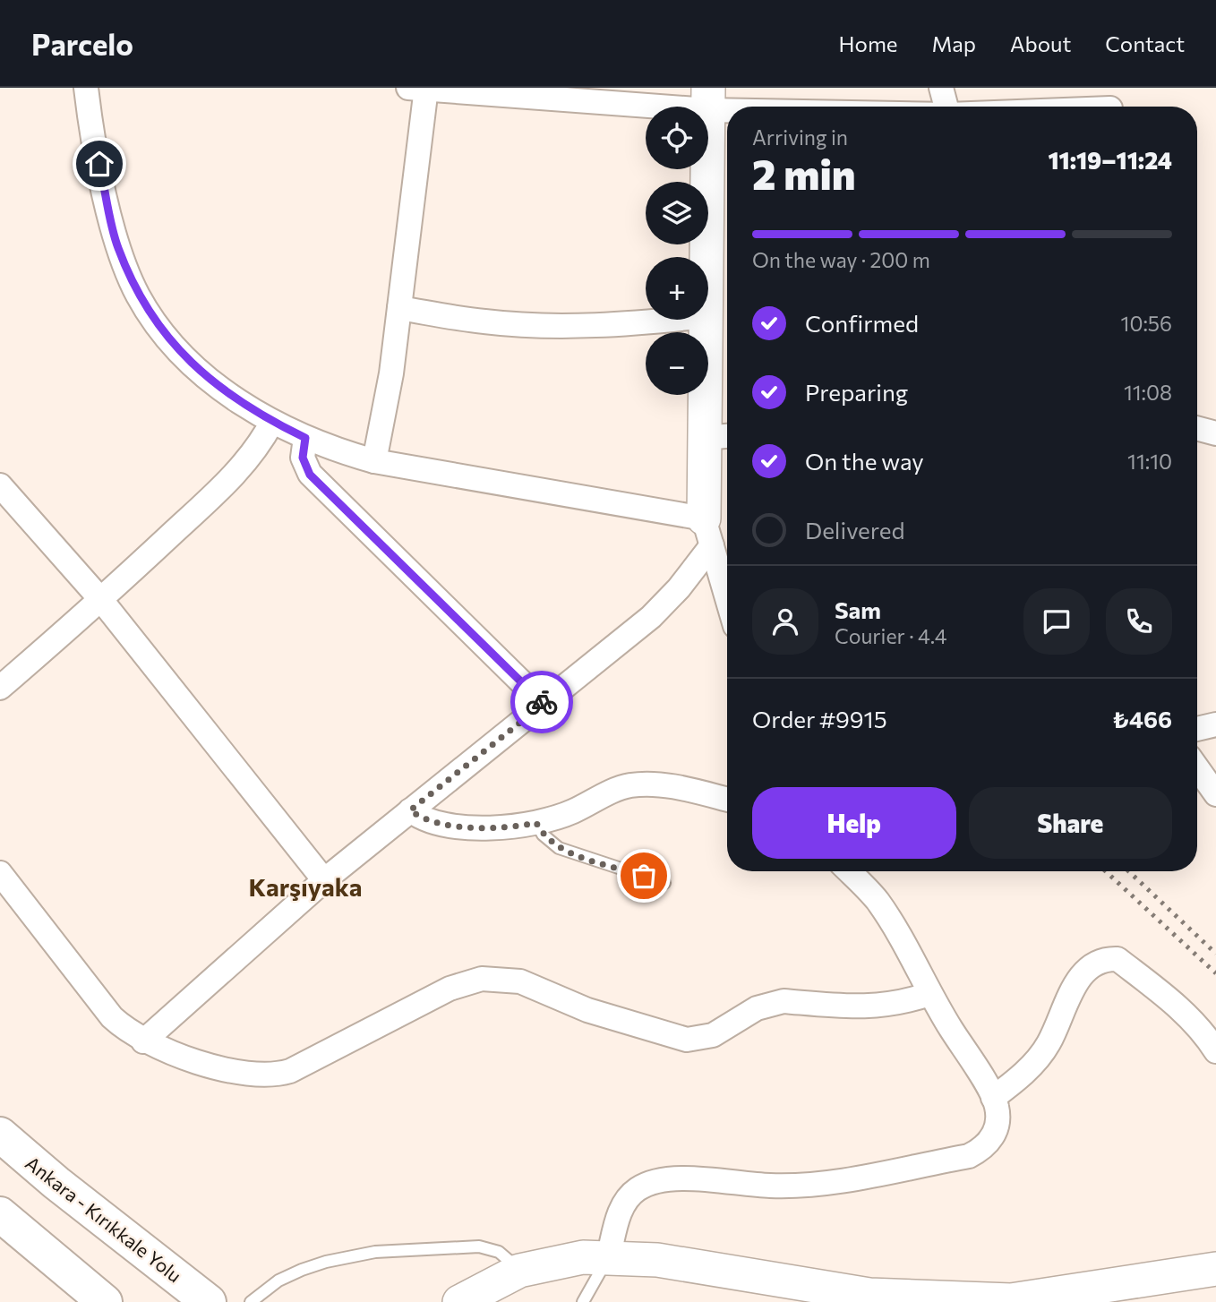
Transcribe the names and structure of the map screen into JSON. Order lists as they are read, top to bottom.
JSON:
{
  "streets": {
    "highway": ["Ankara - Kırıkkale Yolu"]
  },
  "districts": ["Karşıyaka"],
  "page": {
    "header": "Parcelo",
    "nav": [
      "Home",
      "Map",
      "About",
      "Contact"
    ],
    "map_buttons": ["+", "−"],
    "heading": ["2 min", "Arriving in", "11:19–11:24"],
    "panel": [
      "Sam",
      "Courier · 4.4",
      "Order #9915",
      "₺466"
    ],
    "bar": "On the way · 200 m",
    "list": [
      ["Confirmed", "10:56"],
      ["Preparing", "11:08"],
      ["On the way", "11:10"],
      "Delivered"
    ],
    "buttons": ["Help", "Share"]
  }
}
